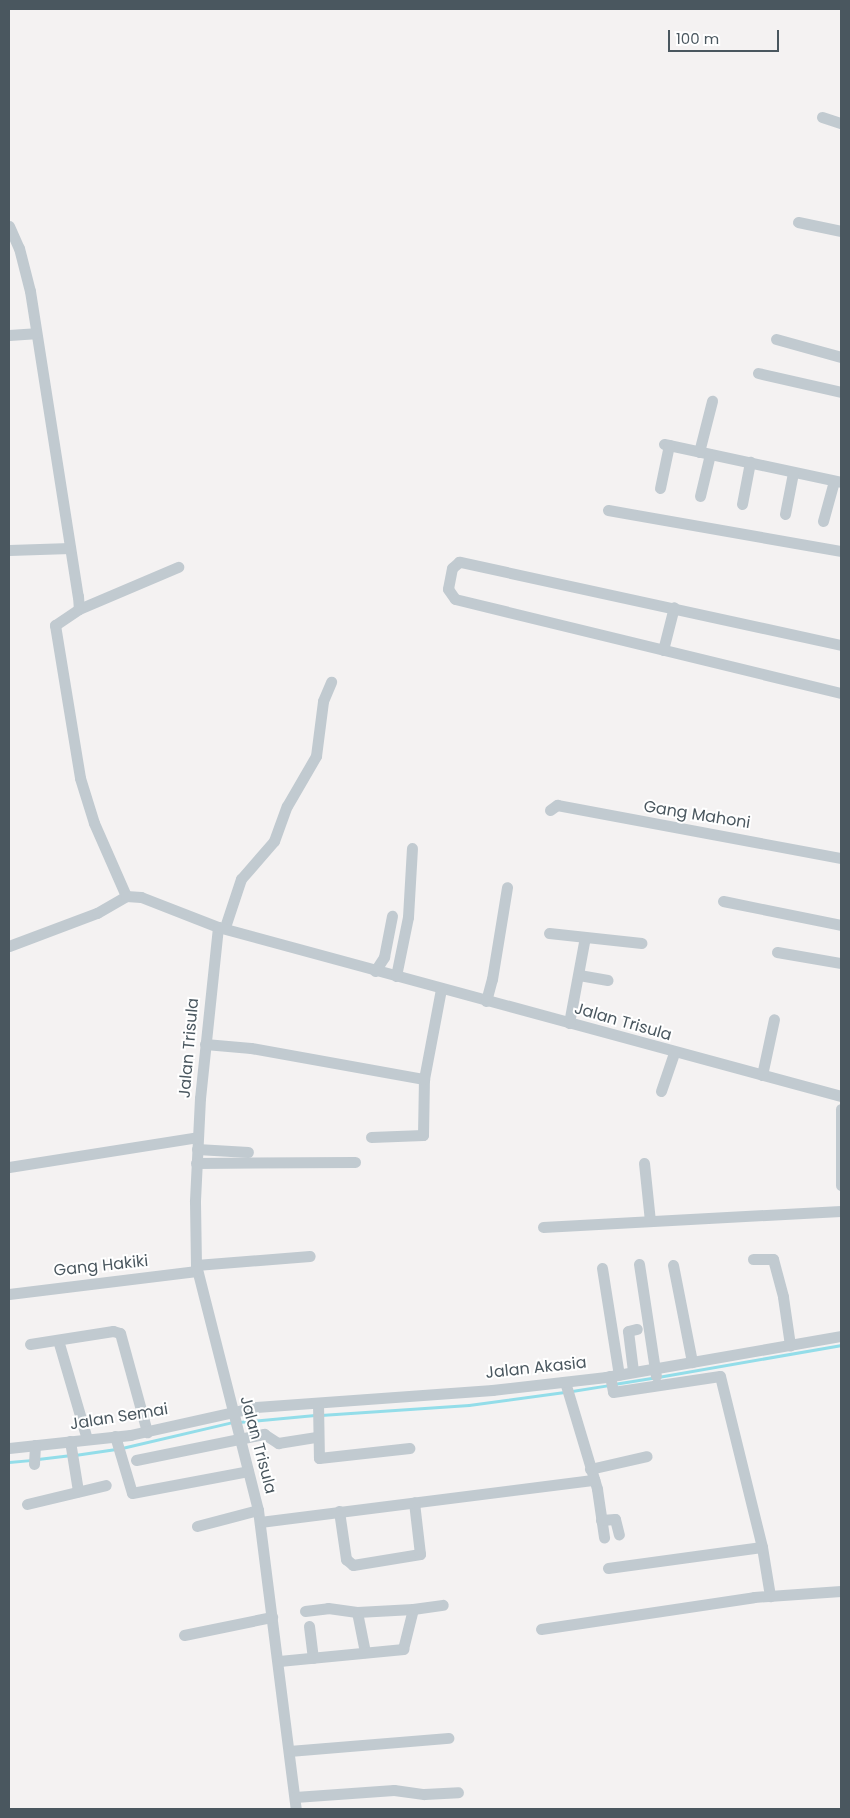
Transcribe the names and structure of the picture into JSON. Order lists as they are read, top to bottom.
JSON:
{
  "streets": {
    "street": [
      "Gang Mahoni",
      "Jalan Trisula",
      "Gang Hakiki",
      "Jalan Akasia",
      "Jalan Semai"
    ]
  },
  "crossings": [
    ["Jalan Trisula", "Gang Hakiki"],
    ["Jalan Trisula", "Jalan Akasia"],
    ["Jalan Trisula", "Jalan Semai"],
    ["Jalan Akasia", "Jalan Semai"]
  ],
  "scale_bar": "100 m"
}
